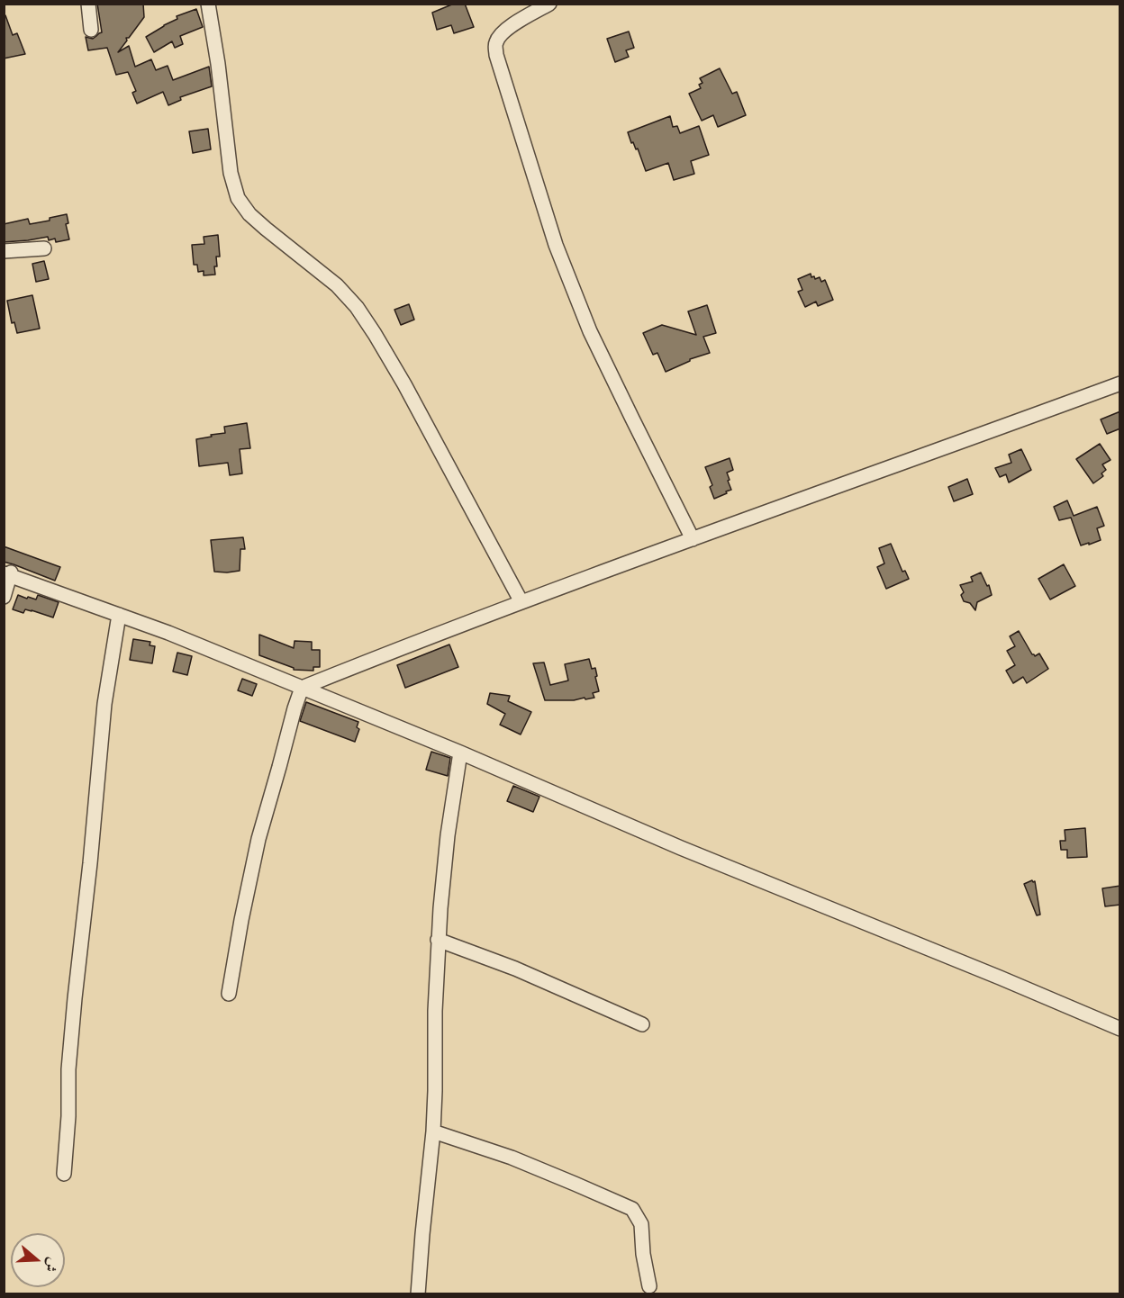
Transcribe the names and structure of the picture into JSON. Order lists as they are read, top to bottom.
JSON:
{
  "north": "right"
}
